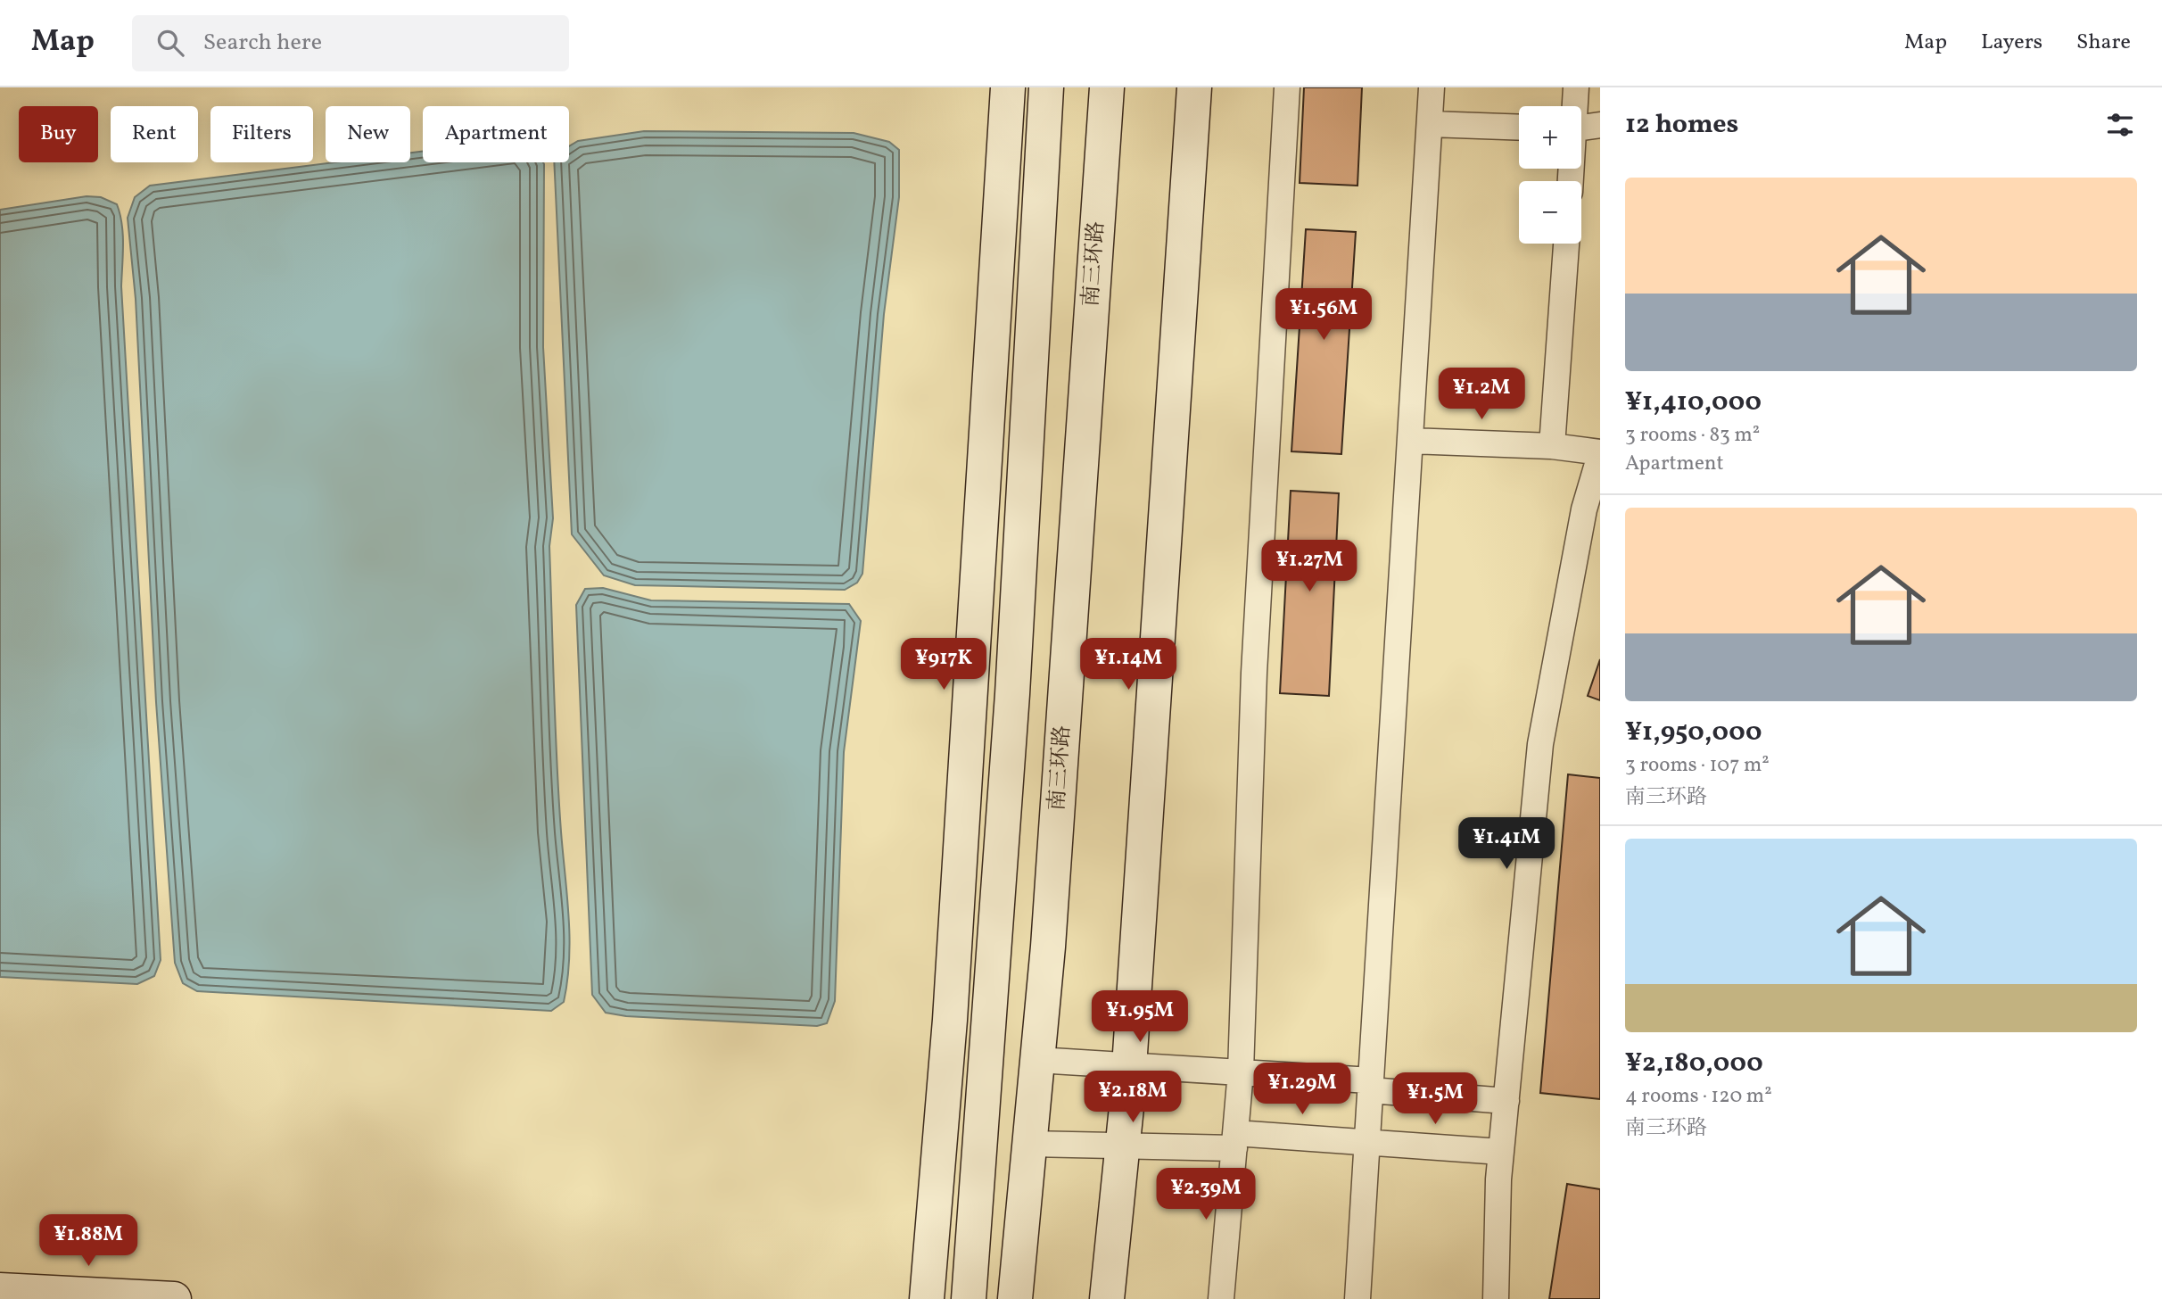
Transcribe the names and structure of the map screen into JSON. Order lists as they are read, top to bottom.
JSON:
{
  "streets": {
    "street": ["南三环路"]
  },
  "page": {
    "header": "Map",
    "search": "Search here",
    "nav": ["Map", "Layers", "Share"],
    "heading": "12 homes",
    "map_buttons": ["+", "−"],
    "chip": [
      "Buy",
      "Rent",
      "Filters",
      "New",
      "Apartment"
    ],
    "list": [
      {
        "name": "¥1,410,000",
        "note": "3 rooms · 83 m² · Apartment"
      },
      {
        "name": "¥1,950,000",
        "note": "3 rooms · 107 m² · 南三环路"
      },
      {
        "name": "¥2,180,000",
        "note": "4 rooms · 120 m² · 南三环路"
      }
    ],
    "price": [
      "¥1.56M",
      "¥1.2M",
      "¥1.27M",
      "¥917K",
      "¥1.14M",
      "¥1.41M",
      "¥1.95M",
      "¥1.29M",
      "¥2.18M",
      "¥1.5M",
      "¥2.39M",
      "¥1.88M"
    ]
  }
}
